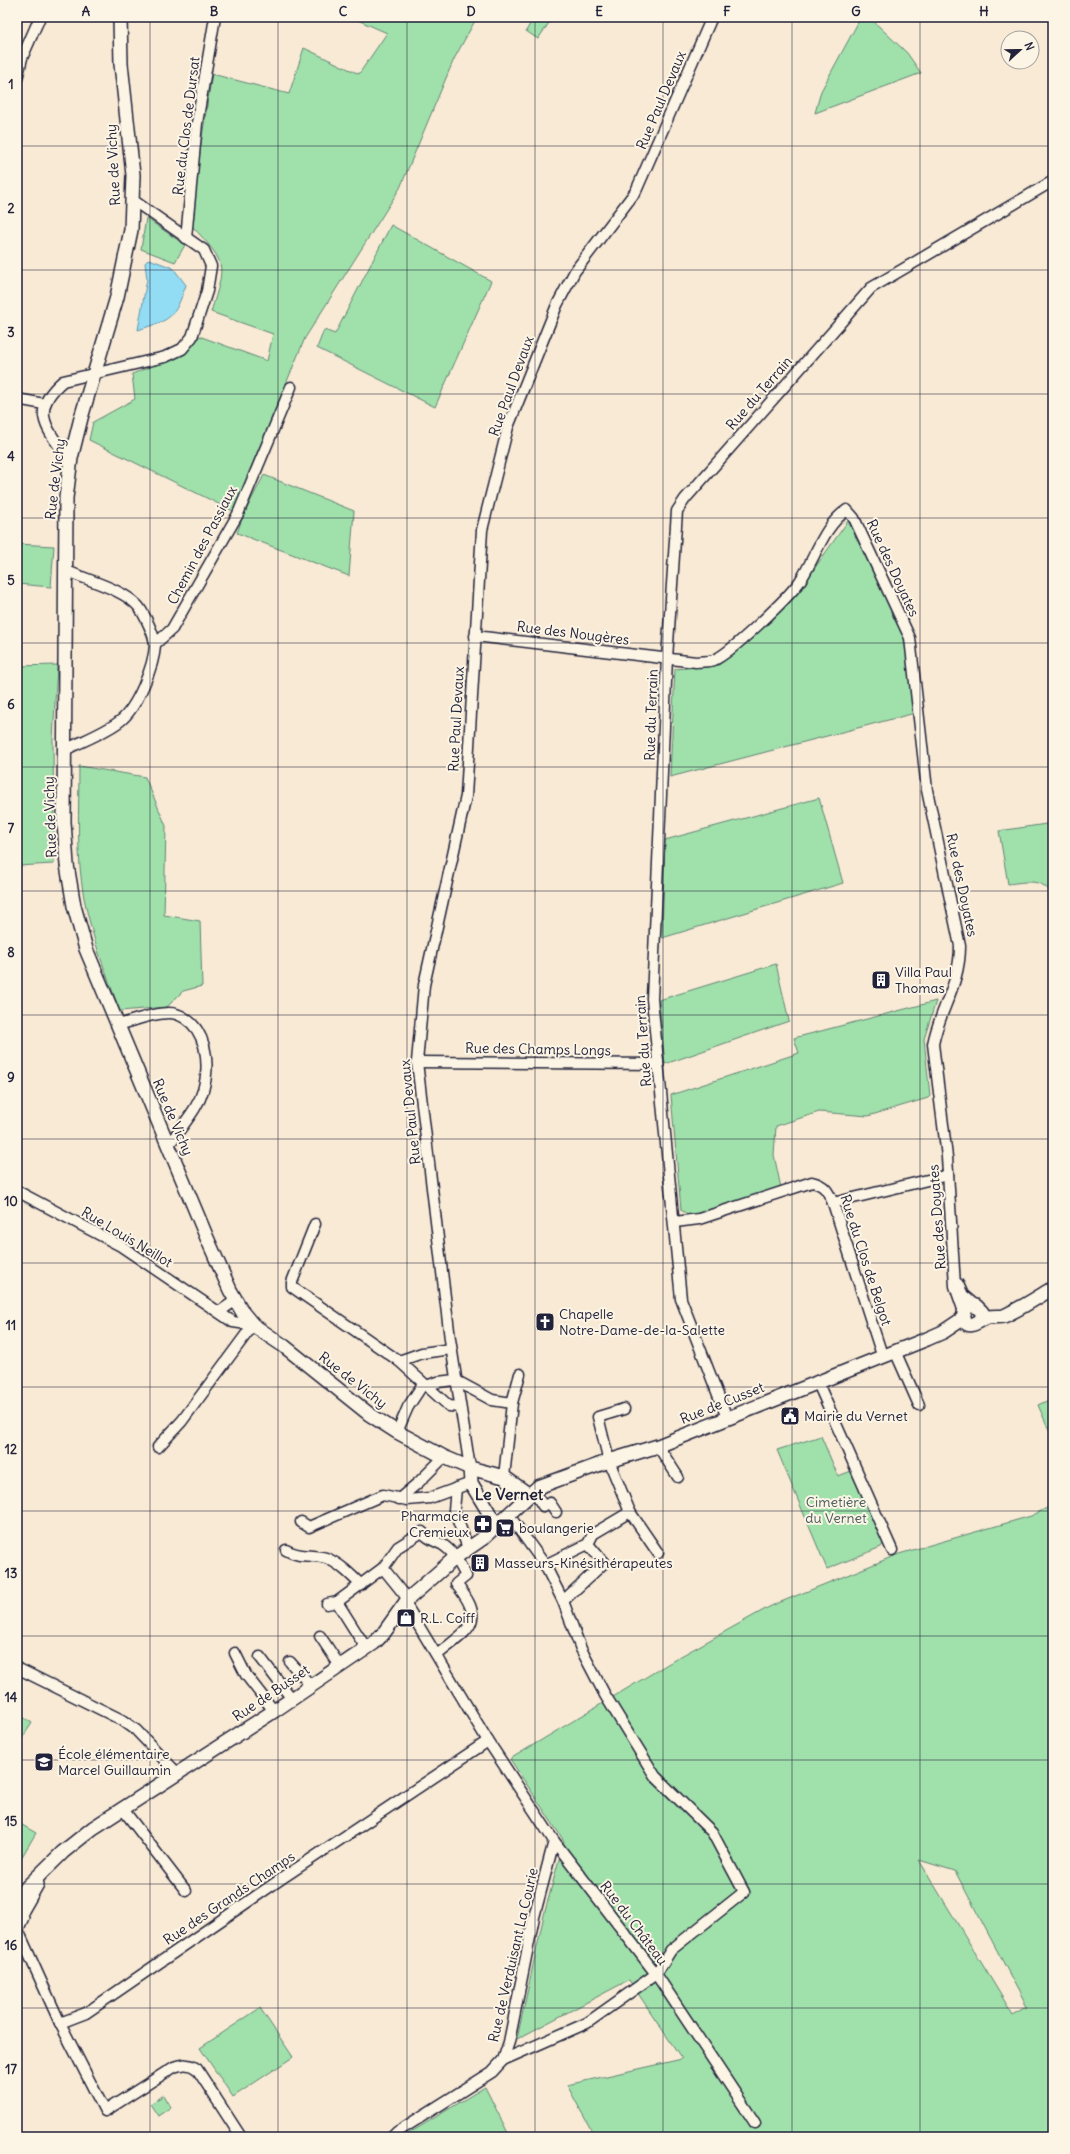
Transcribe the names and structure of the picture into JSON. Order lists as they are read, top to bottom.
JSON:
{
  "streets": {
    "street": [
      "Rue Paul Devaux",
      "Rue du Clos de Dursat",
      "Rue de Vichy",
      "Rue du Terrain",
      "Chemin des Passiaux",
      "Rue des Doyates",
      "Rue des Nougères",
      "Rue des Champs Longs",
      "Rue Louis Neillot",
      "Rue du Clos de Belgot",
      "Rue de Cusset",
      "Rue de Busset",
      "Rue des Grands Champs",
      "Rue du Château",
      "Rue de Verduisant La Courie"
    ]
  },
  "crossings": [
    ["Rue Paul Devaux", "Rue de Vichy"],
    ["Rue Paul Devaux", "Rue des Nougères"],
    ["Rue Paul Devaux", "Rue des Champs Longs"],
    ["Rue de Vichy", "Rue Louis Neillot"],
    ["Rue du Terrain", "Rue des Nougères"],
    ["Rue du Terrain", "Rue des Champs Longs"],
    ["Rue du Terrain", "Rue du Clos de Belgot"],
    ["Rue du Terrain", "Rue de Cusset"],
    ["Rue des Doyates", "Rue des Nougères"],
    ["Rue des Doyates", "Rue de Cusset"],
    ["Rue du Clos de Belgot", "Rue de Cusset"],
    ["Rue de Cusset", "Rue de Busset"],
    ["Rue de Busset", "Rue du Château"],
    ["Rue des Grands Champs", "Rue du Château"],
    ["Rue du Château", "Rue de Verduisant La Courie"]
  ],
  "districts": ["Le Vernet"],
  "parks": ["Cimetière du Vernet"],
  "places": {
    "building": ["Villa Paul Thomas", "Masseurs-Kinésithérapeutes"],
    "church": ["Chapelle Notre-Dame-de-la-Salette"],
    "public building": ["Mairie du Vernet"],
    "pharmacy": ["Pharmacie Cremieux"],
    "supermarket": ["boulangerie"],
    "shop": ["R.L. Coiff"],
    "school or university": ["École élémentaire Marcel Guillaumin"]
  },
  "north": "right",
  "grid": {
    "columns": [
      "A",
      "B",
      "C",
      "D",
      "E",
      "F",
      "G",
      "H"
    ],
    "rows": [
      "1",
      "2",
      "3",
      "4",
      "5",
      "6",
      "7",
      "8",
      "9",
      "10",
      "11",
      "12",
      "13",
      "14",
      "15",
      "16",
      "17"
    ]
  }
}
